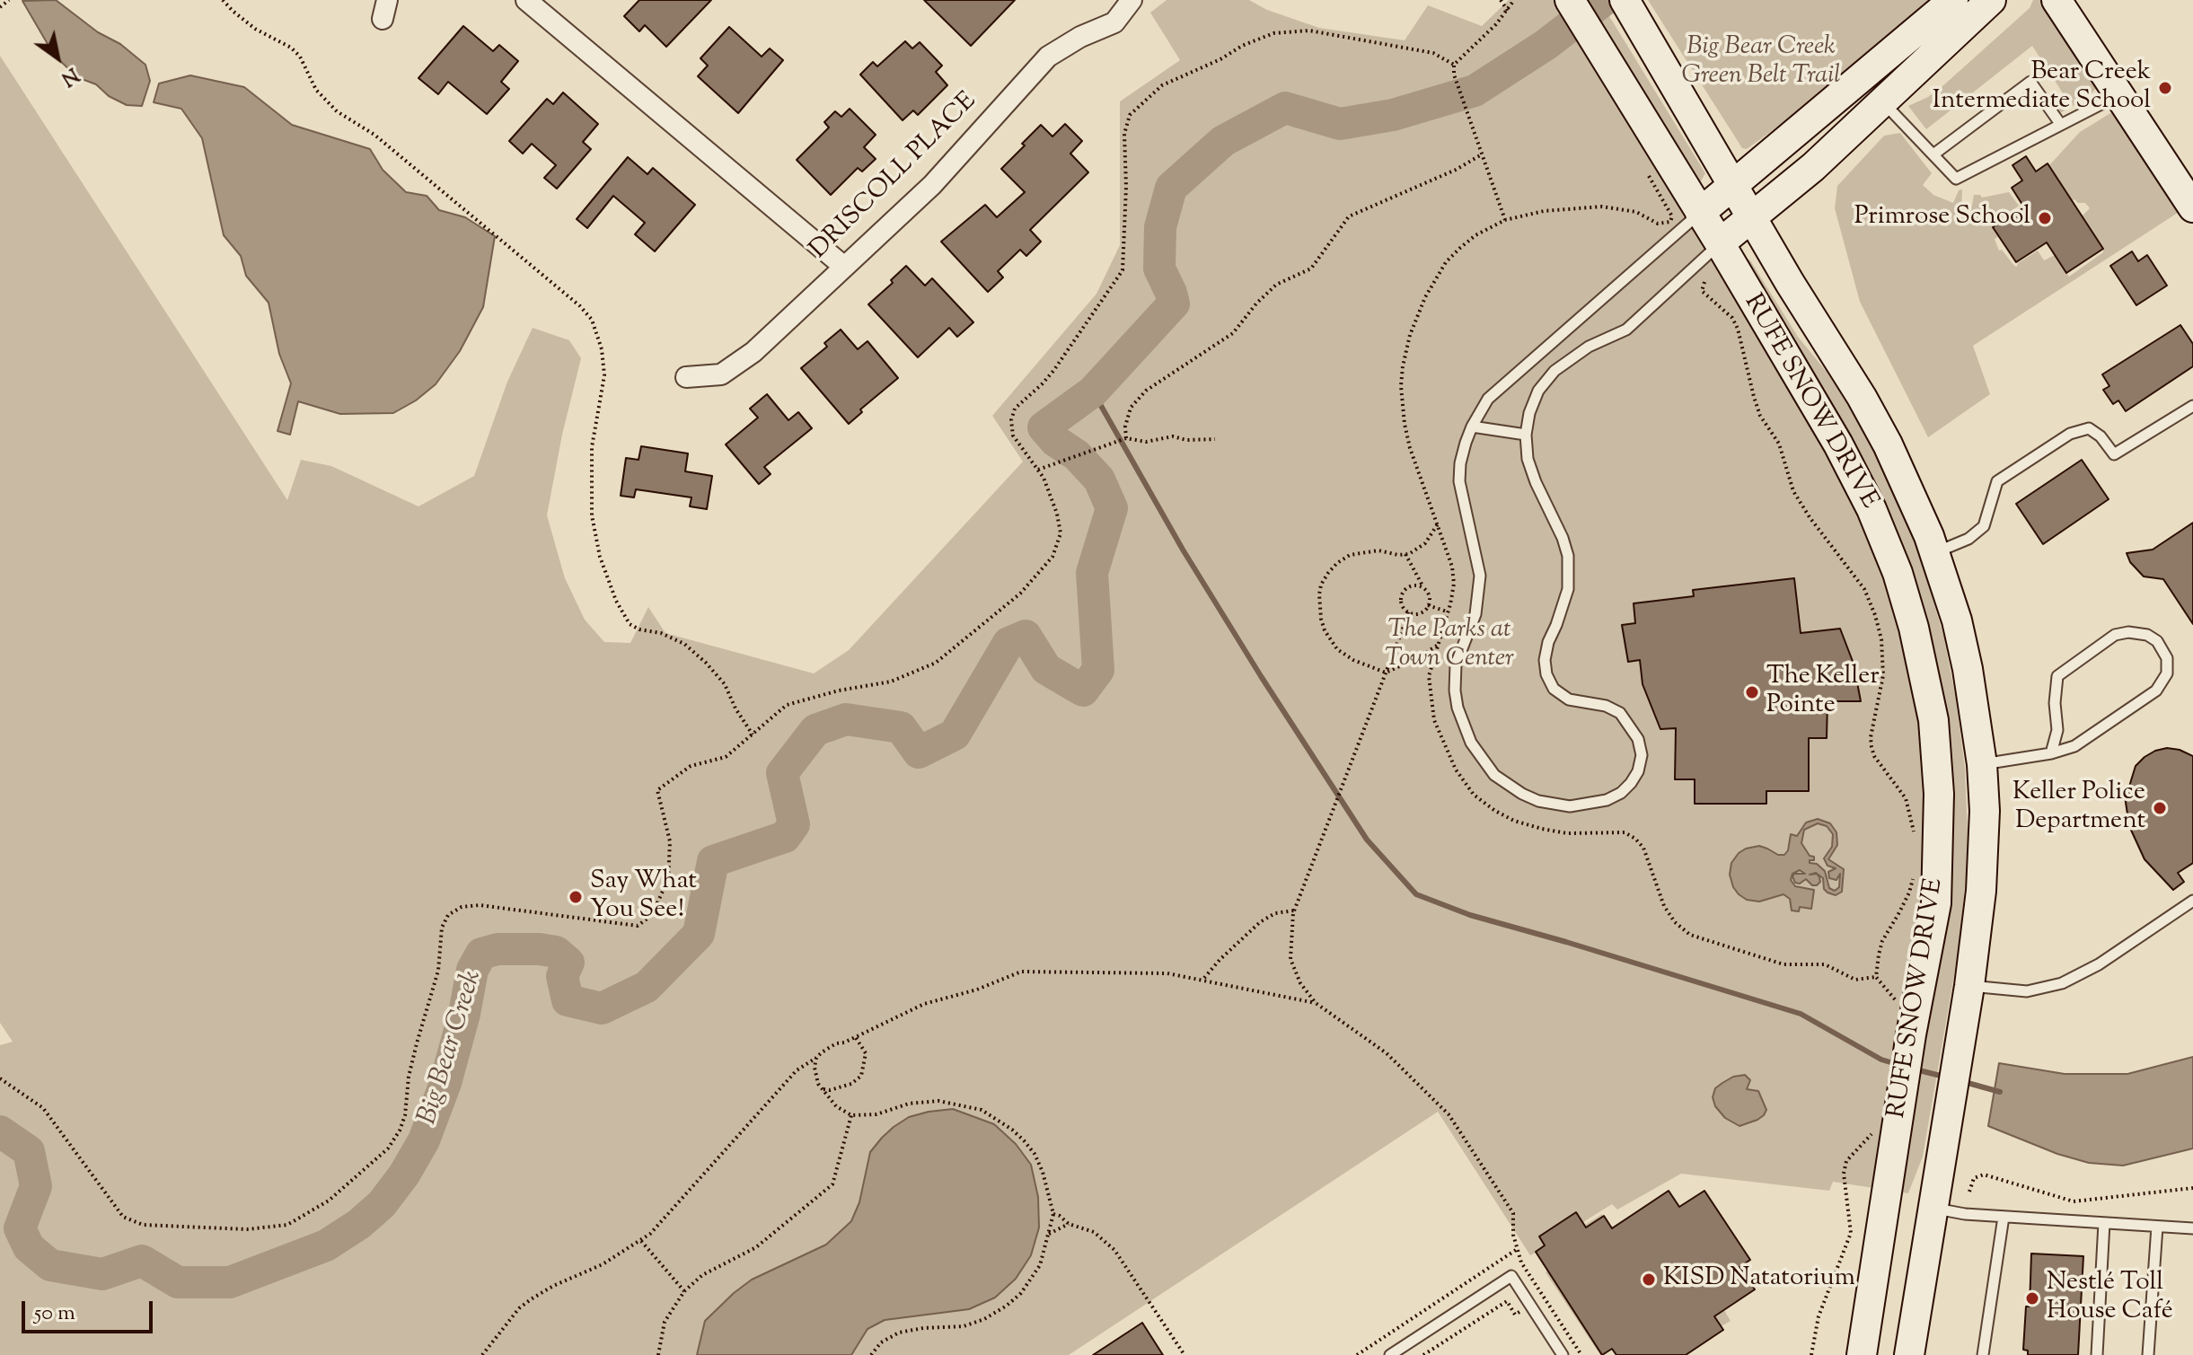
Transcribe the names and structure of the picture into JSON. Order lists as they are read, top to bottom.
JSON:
{
  "streets": {
    "main road": ["RUFE SNOW DRIVE"],
    "street": ["DRISCOLL PLACE"]
  },
  "water": ["Big Bear Creek"],
  "parks": ["Big Bear Creek Green Belt Trail", "The Parks at Town Center"],
  "places": [
    "Bear Creek Intermediate School",
    "Primrose School",
    "The Keller Pointe",
    "Keller Police Department",
    "Say What You See!",
    "KISD Natatorium",
    "Nestlé Toll House Café"
  ],
  "scale_bar": "50 m",
  "north": "bottom right"
}
